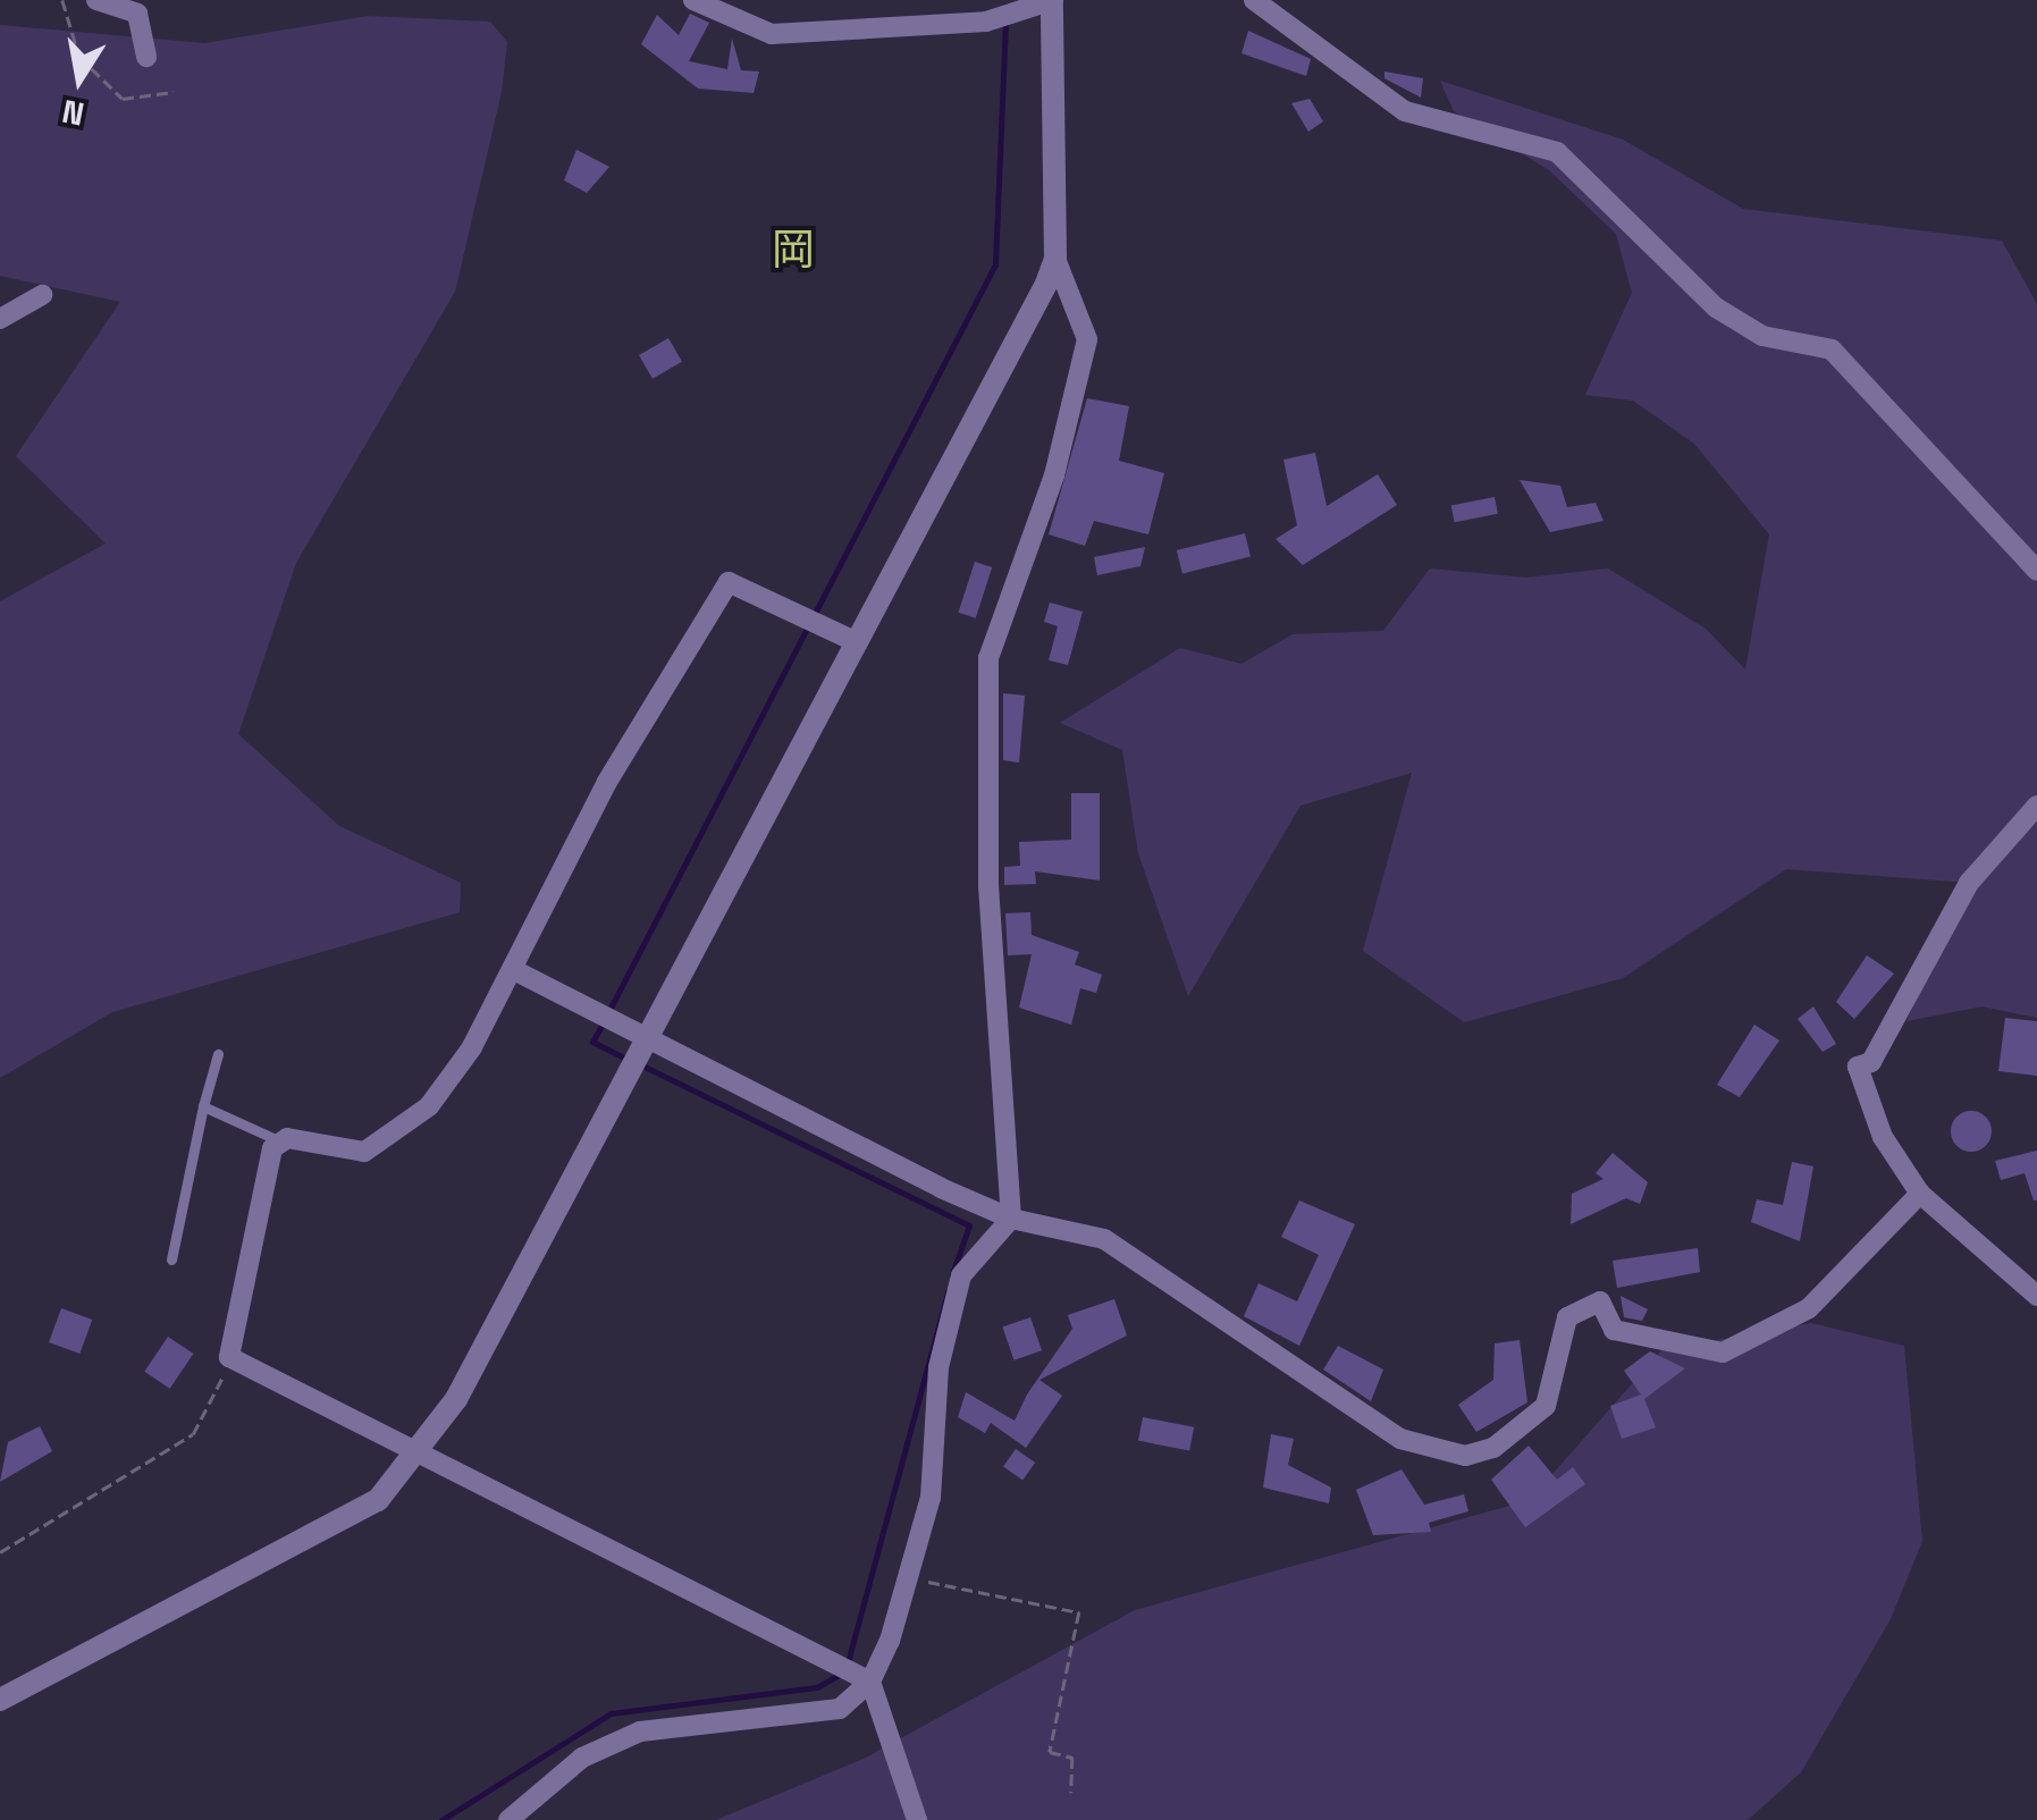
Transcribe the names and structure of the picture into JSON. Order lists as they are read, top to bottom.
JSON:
{
  "districts": ["岡"],
  "north": "bottom"
}
